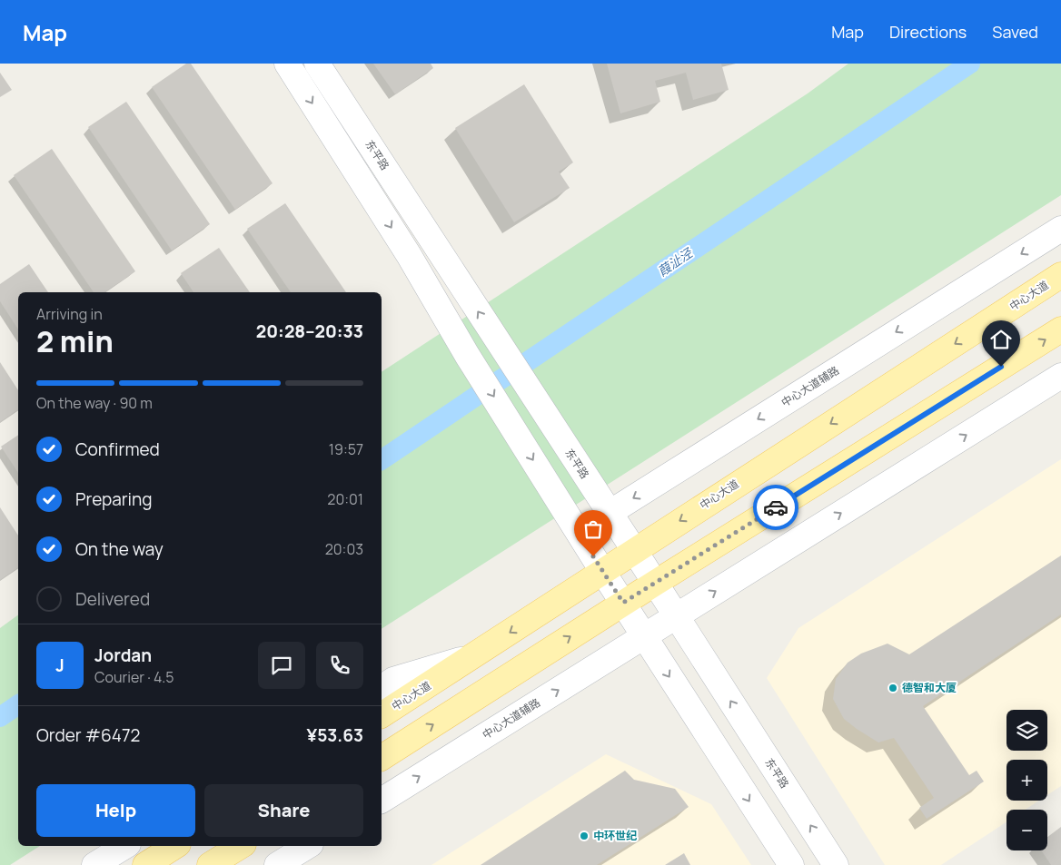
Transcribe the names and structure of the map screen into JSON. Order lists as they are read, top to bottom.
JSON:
{
  "streets": {
    "main road": ["东平路", "中心大道", "中心大道辅路"]
  },
  "crossings": [
    ["东平路", "中心大道"],
    ["东平路", "中心大道辅路"]
  ],
  "water": ["葭沚泾"],
  "places": ["德智和大厦", "中环世纪"],
  "page": {
    "header": "Map",
    "nav": ["Map", "Directions", "Saved"],
    "heading": ["2 min", "Arriving in", "20:28–20:33"],
    "panel": [
      "Jordan",
      "Courier · 4.5",
      "Order #6472",
      "¥53.63"
    ],
    "bar": "On the way · 90 m",
    "list": [
      ["Confirmed", "19:57"],
      ["Preparing", "20:01"],
      ["On the way", "20:03"],
      "Delivered"
    ],
    "round": "J",
    "map_buttons": ["+", "−"],
    "buttons": ["Help", "Share"]
  }
}
